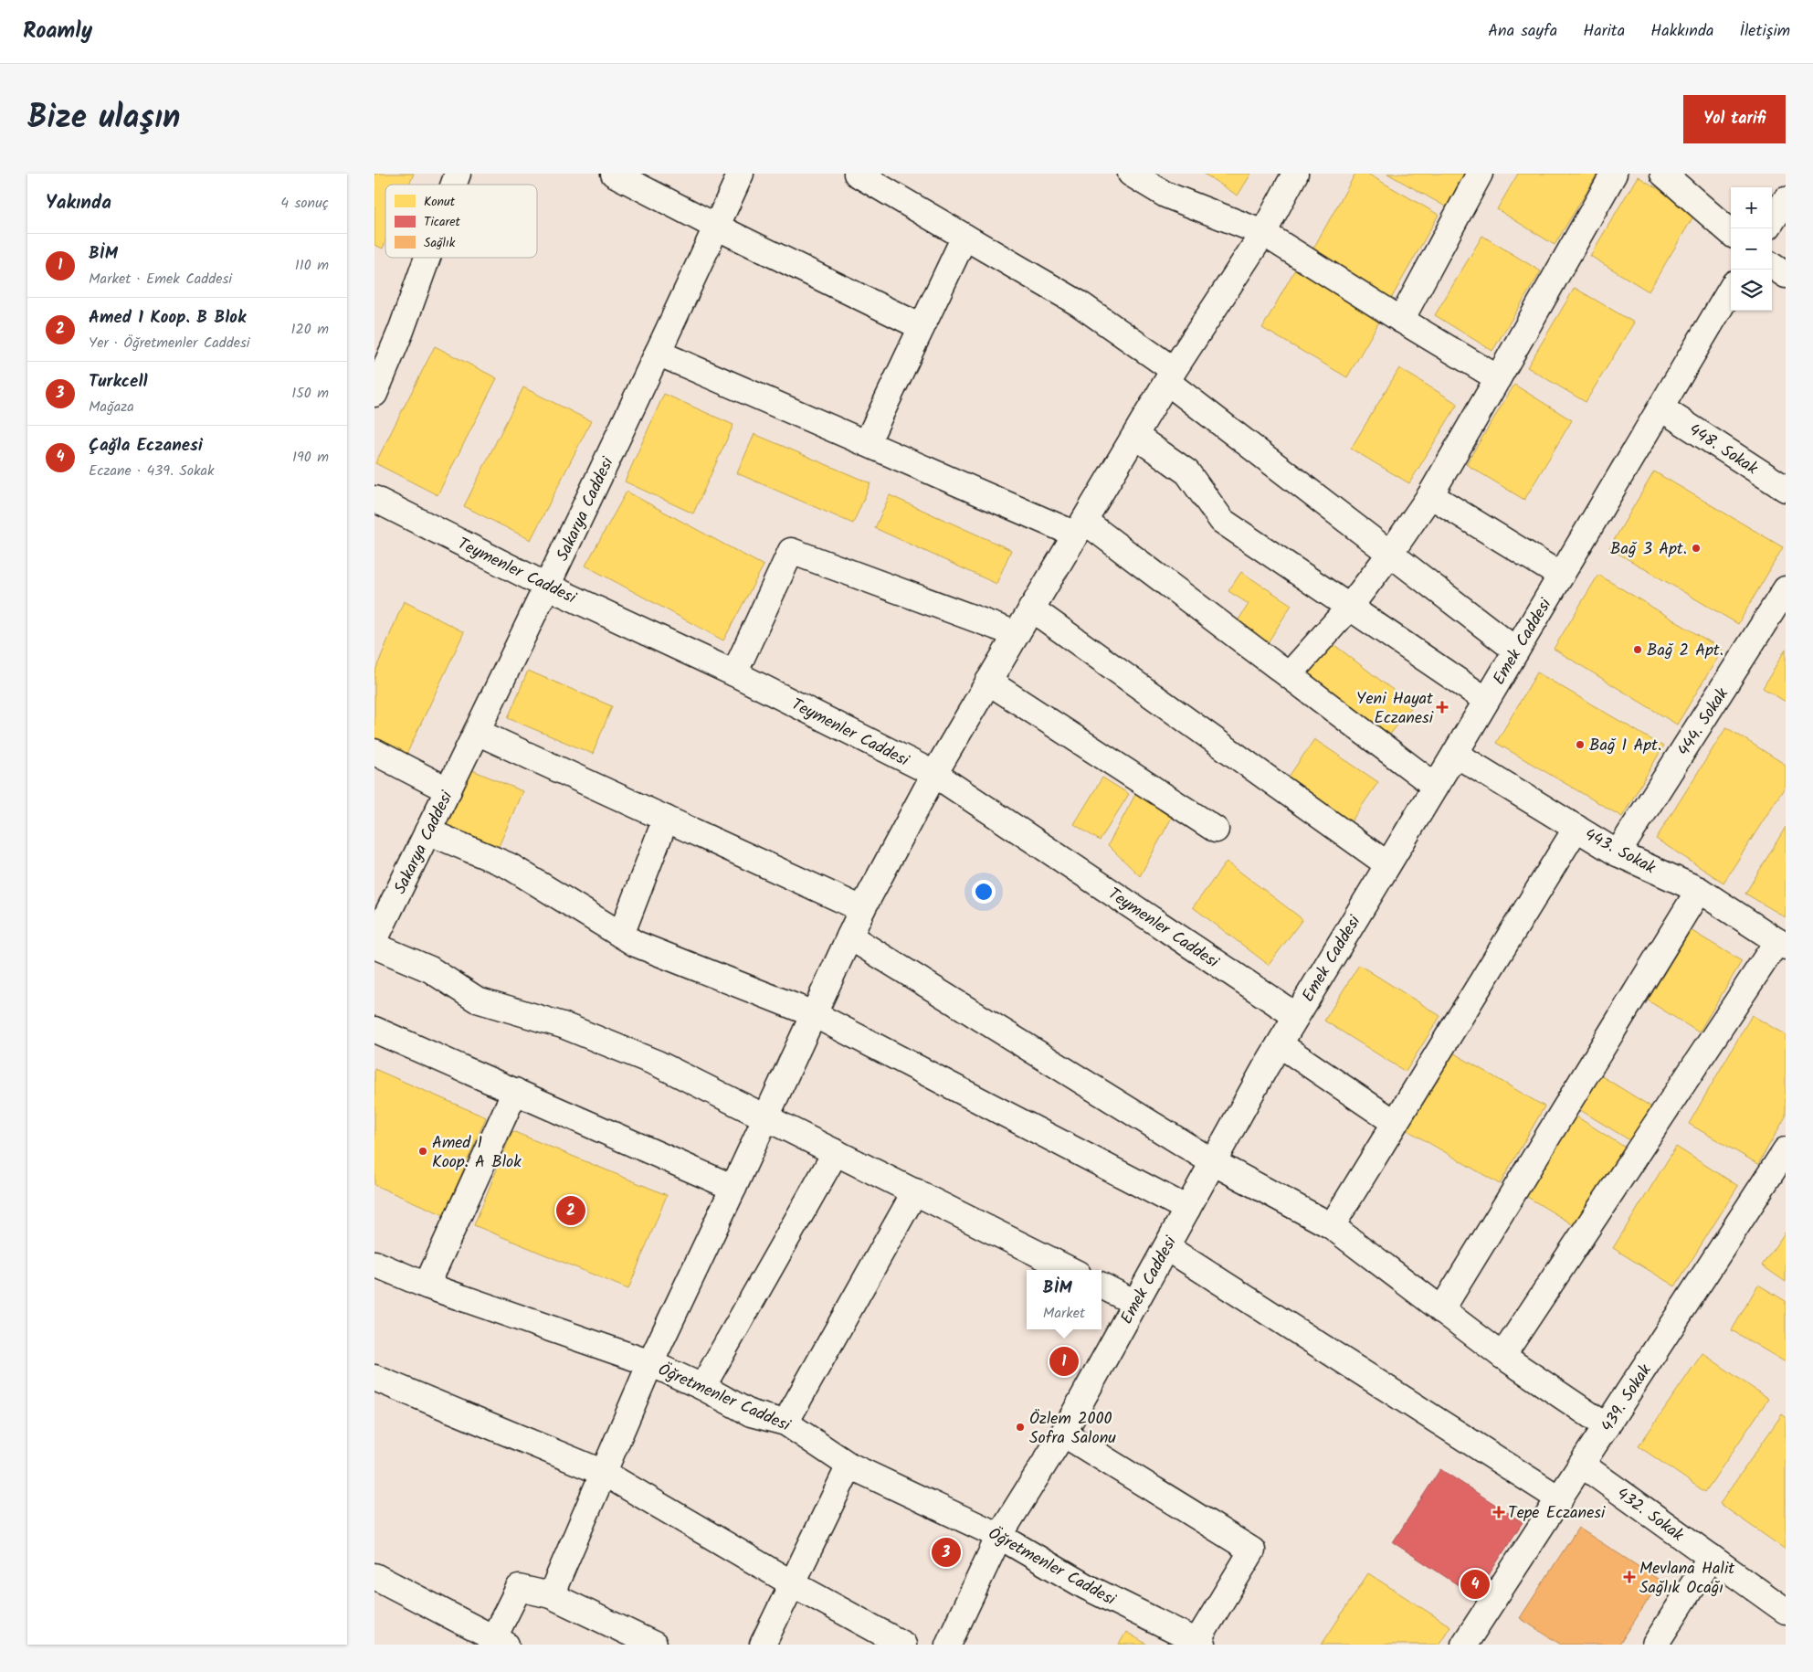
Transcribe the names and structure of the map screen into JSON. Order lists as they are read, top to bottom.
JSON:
{
  "streets": {
    "street": [
      "448. Sokak",
      "Sakarya Caddesi",
      "Teymenler Caddesi",
      "Emek Caddesi",
      "444. Sokak",
      "443. Sokak",
      "Öğretmenler Caddesi",
      "439. Sokak",
      "432. Sokak"
    ]
  },
  "crossings": [
    ["448. Sokak", "Emek Caddesi"],
    ["Sakarya Caddesi", "Teymenler Caddesi"],
    ["Teymenler Caddesi", "Emek Caddesi"],
    ["Emek Caddesi", "443. Sokak"],
    ["Emek Caddesi", "Öğretmenler Caddesi"],
    ["444. Sokak", "443. Sokak"],
    ["439. Sokak", "432. Sokak"]
  ],
  "places": {
    "other": [
      "Bağ 3 Apt.",
      "Bağ 2 Apt.",
      "Bağ 1 Apt.",
      "Amed 1 Koop. A Blok",
      "Özlem 2000 Sofra Salonu"
    ],
    "health": ["Yeni Hayat Eczanesi", "Tepe Eczanesi", "Mevlana Halit Sağlık Ocağı"]
  },
  "legend": ["Konut", "Ticaret", "Sağlık"],
  "page": {
    "header": "Roamly",
    "nav": [
      "Ana sayfa",
      "Harita",
      "Hakkında",
      "İletişim"
    ],
    "title": "Bize ulaşın",
    "buttons": "Yol tarifi",
    "heading": ["Yakında", "4 sonuç"],
    "map_buttons": ["+", "−"],
    "list": [
      {
        "mark": "1",
        "name": "BİM",
        "note": "Market · Emek Caddesi",
        "value": "110 m"
      },
      {
        "mark": "2",
        "name": "Amed 1 Koop. B Blok",
        "note": "Yer · Öğretmenler Caddesi",
        "value": "120 m"
      },
      {
        "mark": "3",
        "name": "Turkcell",
        "note": "Mağaza",
        "value": "150 m"
      },
      {
        "mark": "4",
        "name": "Çağla Eczanesi",
        "note": "Eczane · 439. Sokak",
        "value": "190 m"
      }
    ],
    "pins": [
      "2",
      "1",
      "3",
      "4"
    ],
    "popup": ["BİM", "Market"]
  }
}
